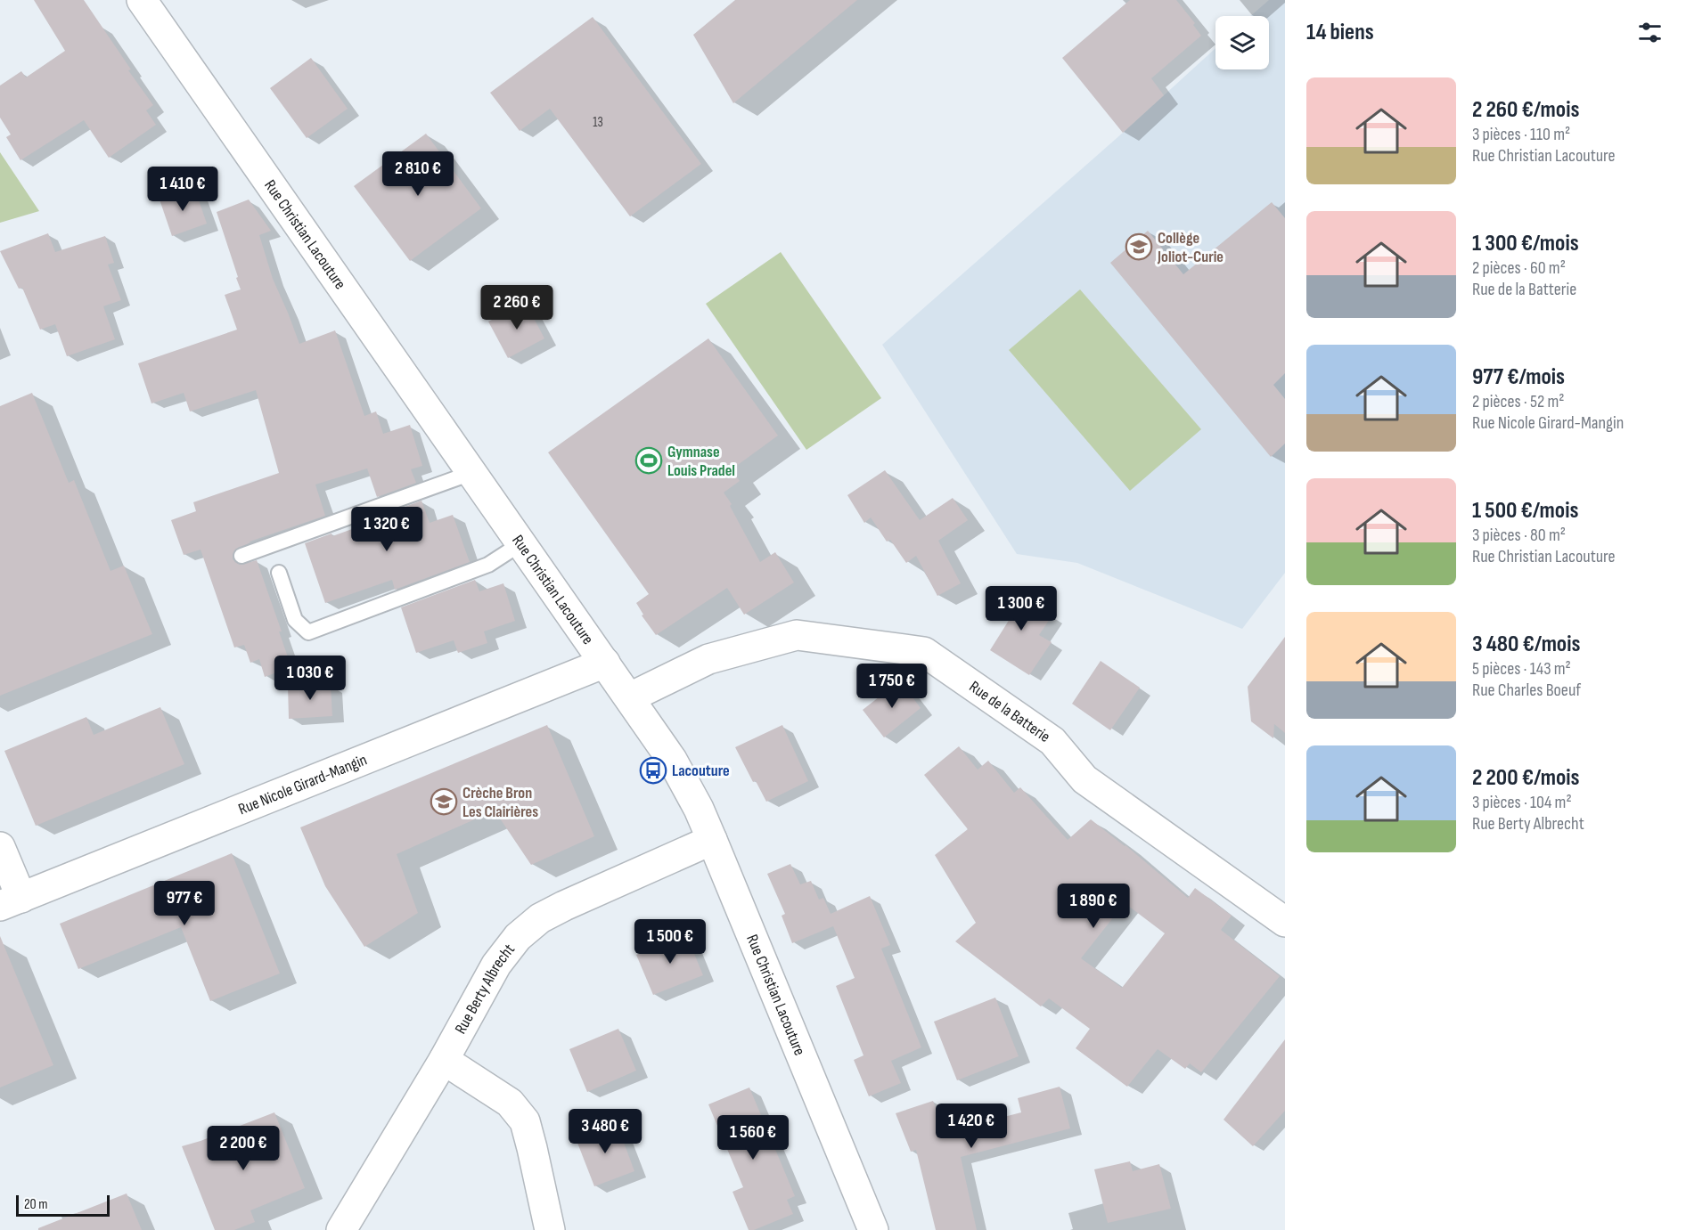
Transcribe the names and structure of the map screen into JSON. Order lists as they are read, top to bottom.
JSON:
{
  "streets": {
    "street": [
      "Rue Christian Lacouture",
      "Rue de la Batterie",
      "Rue Nicole Girard-Mangin",
      "Rue Berty Albrecht"
    ]
  },
  "crossings": [
    ["Rue Christian Lacouture", "Rue de la Batterie"],
    ["Rue Christian Lacouture", "Rue Nicole Girard-Mangin"],
    ["Rue Christian Lacouture", "Rue Berty Albrecht"]
  ],
  "places": {
    "school or university": ["Collège Joliot-Curie", "Crèche Bron Les Clairières"],
    "sports": ["Gymnase Louis Pradel"],
    "bus stop": ["Lacouture"]
  },
  "house_numbers": ["13"],
  "scale_bar": "20 m",
  "page": {
    "heading": "14 biens",
    "list": [
      {
        "name": "2 260 €/mois",
        "note": "3 pièces · 110 m² · Rue Christian Lacouture"
      },
      {
        "name": "1 300 €/mois",
        "note": "2 pièces · 60 m² · Rue de la Batterie"
      },
      {
        "name": "977 €/mois",
        "note": "2 pièces · 52 m² · Rue Nicole Girard-Mangin"
      },
      {
        "name": "1 500 €/mois",
        "note": "3 pièces · 80 m² · Rue Christian Lacouture"
      },
      {
        "name": "3 480 €/mois",
        "note": "5 pièces · 143 m² · Rue Charles Boeuf"
      },
      {
        "name": "2 200 €/mois",
        "note": "3 pièces · 104 m² · Rue Berty Albrecht"
      }
    ],
    "price": [
      "2 810 €",
      "1 410 €",
      "2 260 €",
      "1 320 €",
      "1 300 €",
      "1 030 €",
      "1 750 €",
      "977 €",
      "1 890 €",
      "1 500 €",
      "1 420 €",
      "3 480 €",
      "1 560 €",
      "2 200 €"
    ],
    "scale": "20 m"
  }
}
